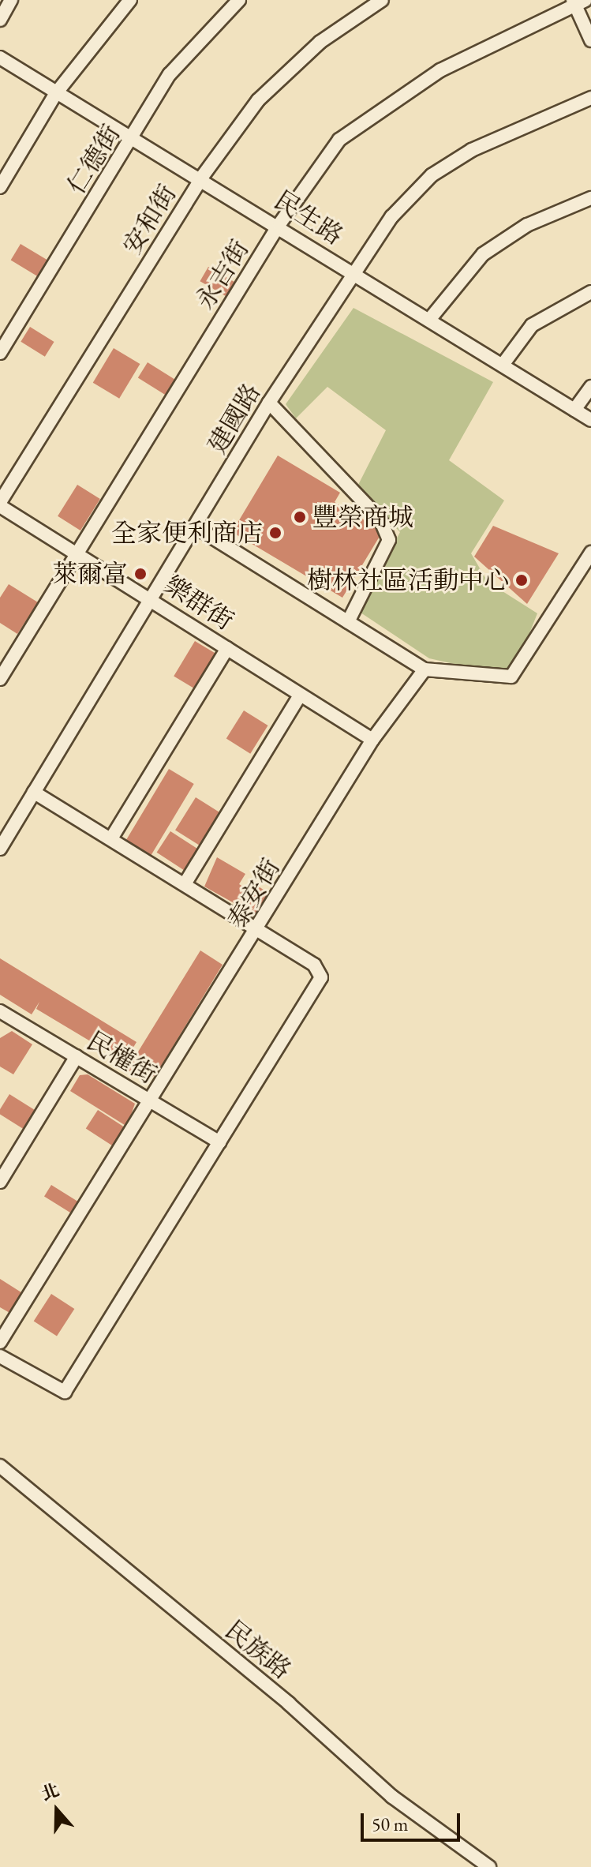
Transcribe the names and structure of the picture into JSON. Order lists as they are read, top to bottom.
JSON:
{
  "streets": {
    "street": [
      "仁德街",
      "民生路",
      "安和街",
      "永吉街",
      "建國路",
      "樂群街",
      "泰安街",
      "民權街",
      "民族路"
    ]
  },
  "crossings": [
    ["仁德街", "民生路"],
    ["民生路", "安和街"],
    ["民生路", "永吉街"],
    ["民生路", "建國路"],
    ["安和街", "樂群街"],
    ["永吉街", "樂群街"],
    ["建國路", "樂群街"],
    ["樂群街", "泰安街"],
    ["泰安街", "民權街"]
  ],
  "places": [
    "豐榮商城",
    "全家便利商店",
    "萊爾富",
    "樹林社區活動中心"
  ],
  "scale_bar": "50 m",
  "north": "top"
}
